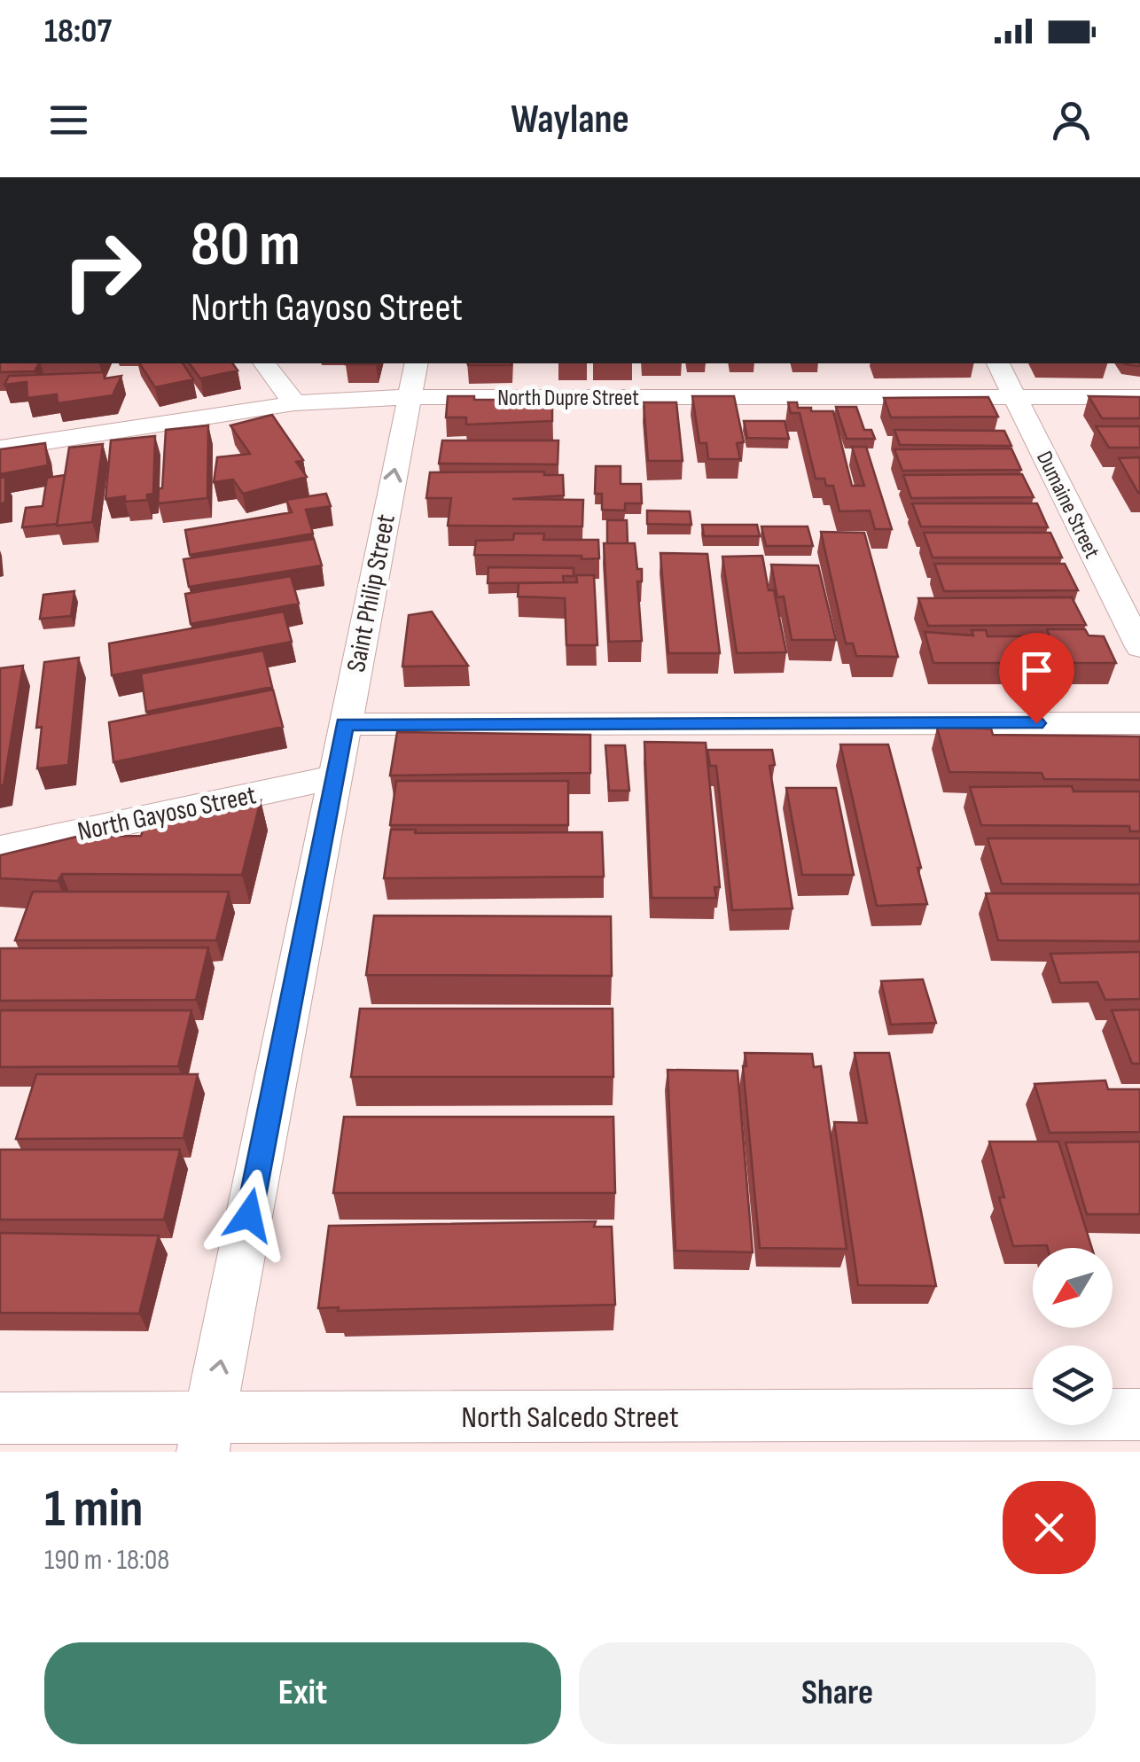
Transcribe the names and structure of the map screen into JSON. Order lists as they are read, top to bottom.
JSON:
{
  "streets": {
    "street": [
      "North Dupre Street",
      "Dumaine Street",
      "Saint Philip Street",
      "North Gayoso Street",
      "North Salcedo Street"
    ]
  },
  "crossings": [
    ["North Dupre Street", "Dumaine Street"],
    ["North Dupre Street", "Saint Philip Street"],
    ["Saint Philip Street", "North Gayoso Street"],
    ["Saint Philip Street", "North Salcedo Street"]
  ],
  "one_way": ["Saint Philip Street"],
  "north": "bottom left",
  "page": {
    "status": "18:07",
    "header": "Waylane",
    "turn": ["80 m", "North Gayoso Street"],
    "heading": ["1 min", "190 m · 18:08"],
    "buttons": ["Exit", "Share"]
  }
}
